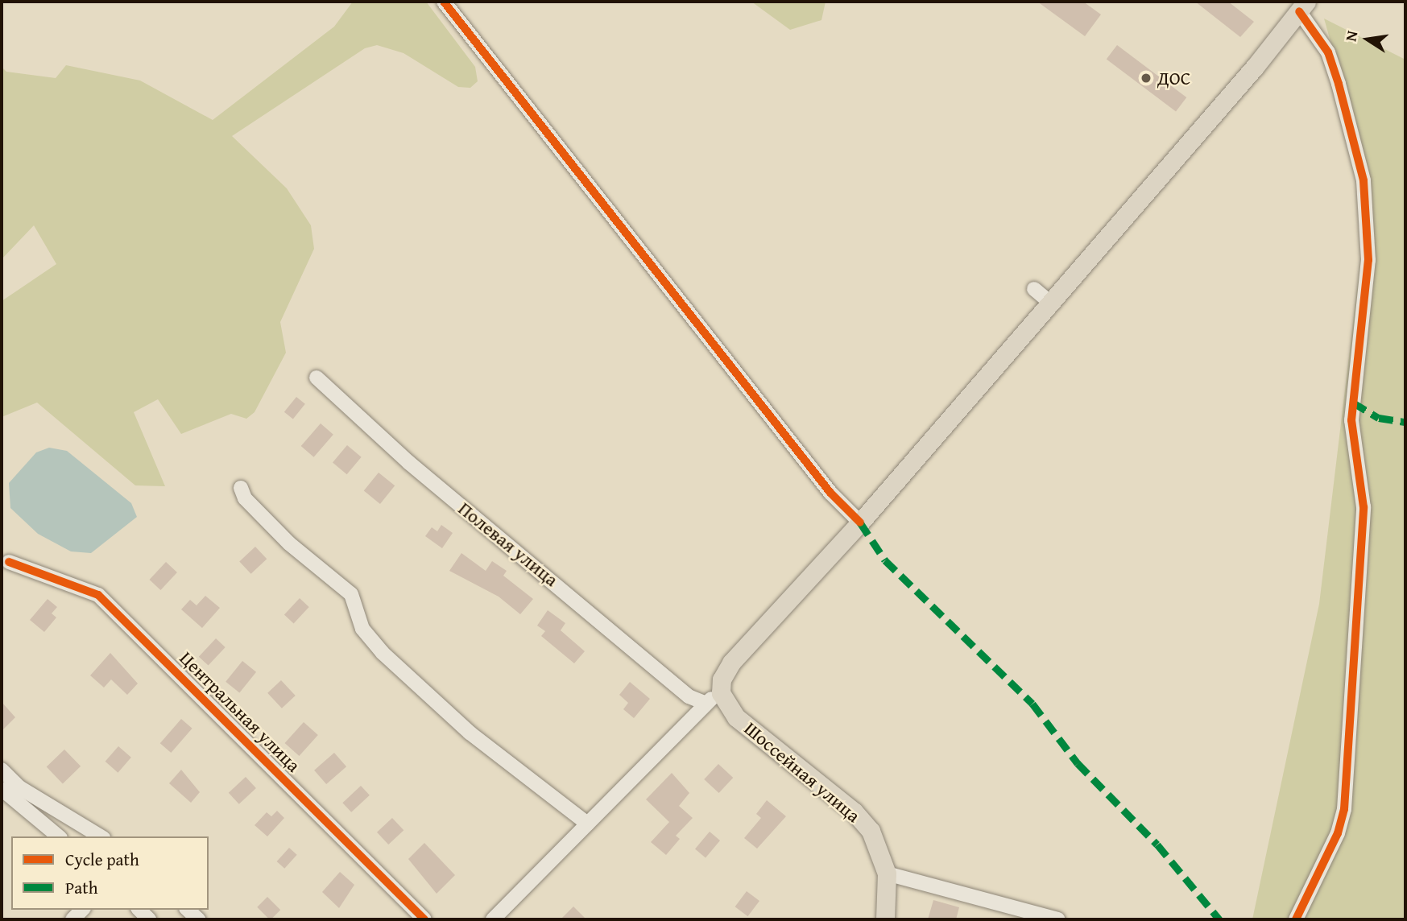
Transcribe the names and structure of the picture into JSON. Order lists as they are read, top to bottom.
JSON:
{
  "streets": {
    "main road": ["Шоссейная улица"],
    "street": ["Полевая улица", "Центральная улица"]
  },
  "crossings": [
    ["Полевая улица", "Шоссейная улица"]
  ],
  "places": ["ДОС"],
  "legend": ["Cycle path", "Path"],
  "north": "left"
}
